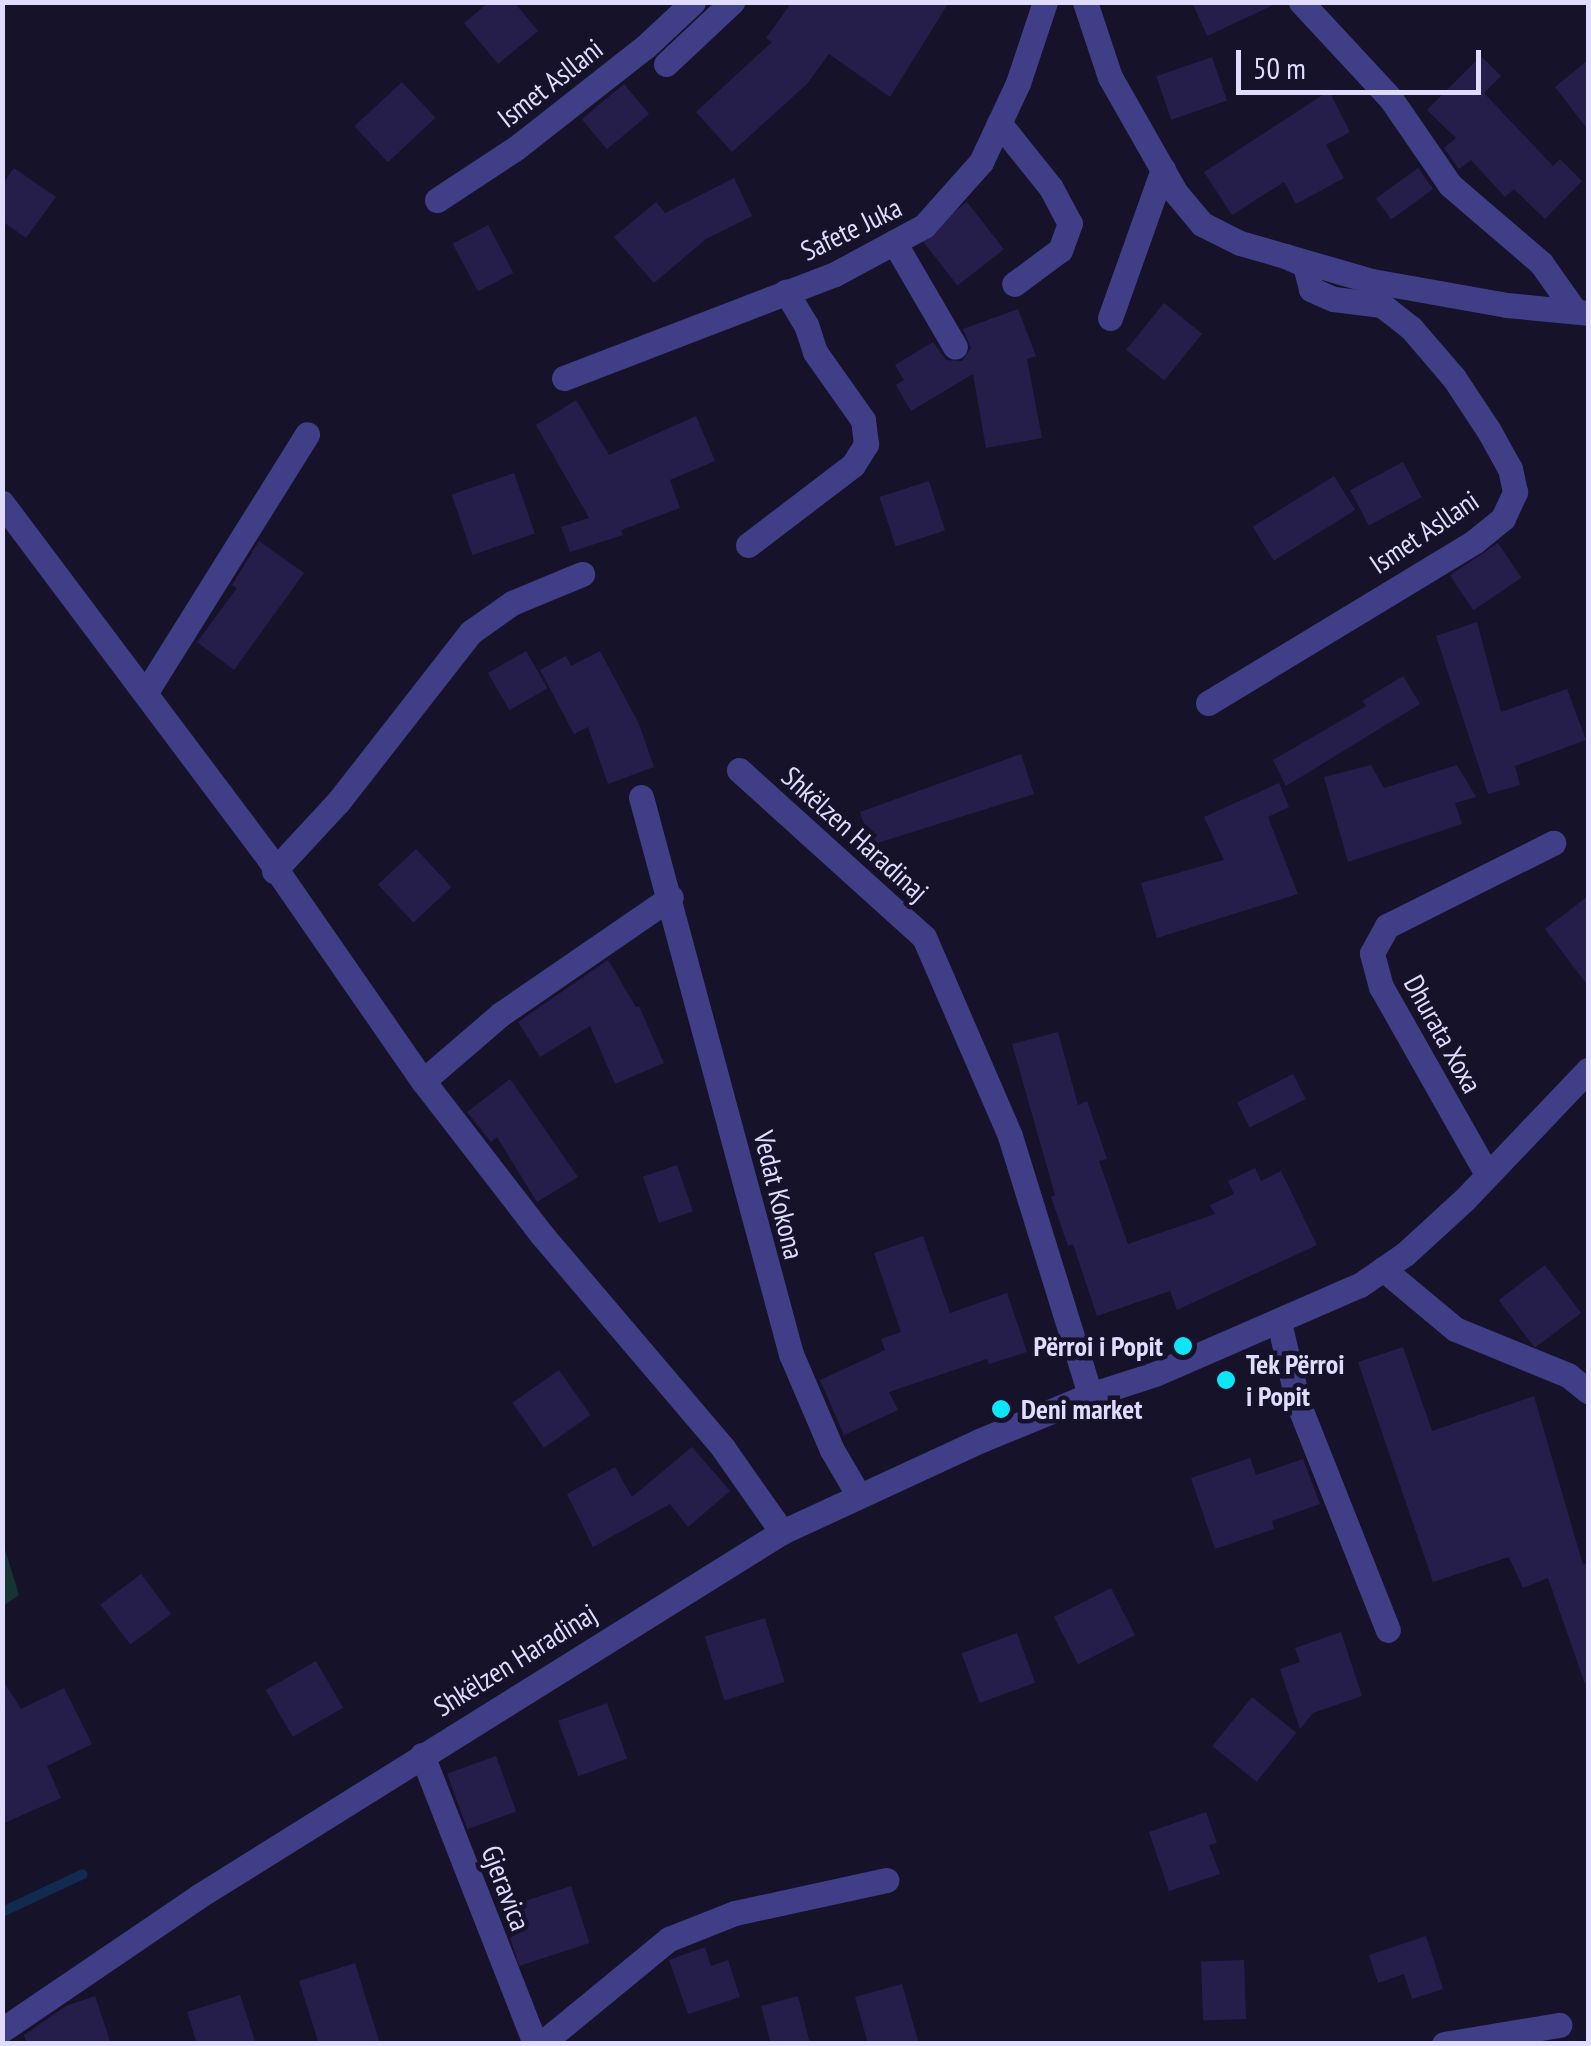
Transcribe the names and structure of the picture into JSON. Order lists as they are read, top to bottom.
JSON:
{
  "streets": {
    "street": [
      "Ismet Asllani",
      "Safete Juka",
      "Shkëlzen Haradinaj",
      "Dhurata Xoxa",
      "Vedat Kokona",
      "Gjeravica"
    ]
  },
  "crossings": [
    ["Shkëlzen Haradinaj", "Dhurata Xoxa"],
    ["Shkëlzen Haradinaj", "Vedat Kokona"],
    ["Shkëlzen Haradinaj", "Gjeravica"]
  ],
  "places": ["Përroi i Popit", "Tek Përroi i Popit", "Deni market"],
  "scale_bar": "50 m"
}
